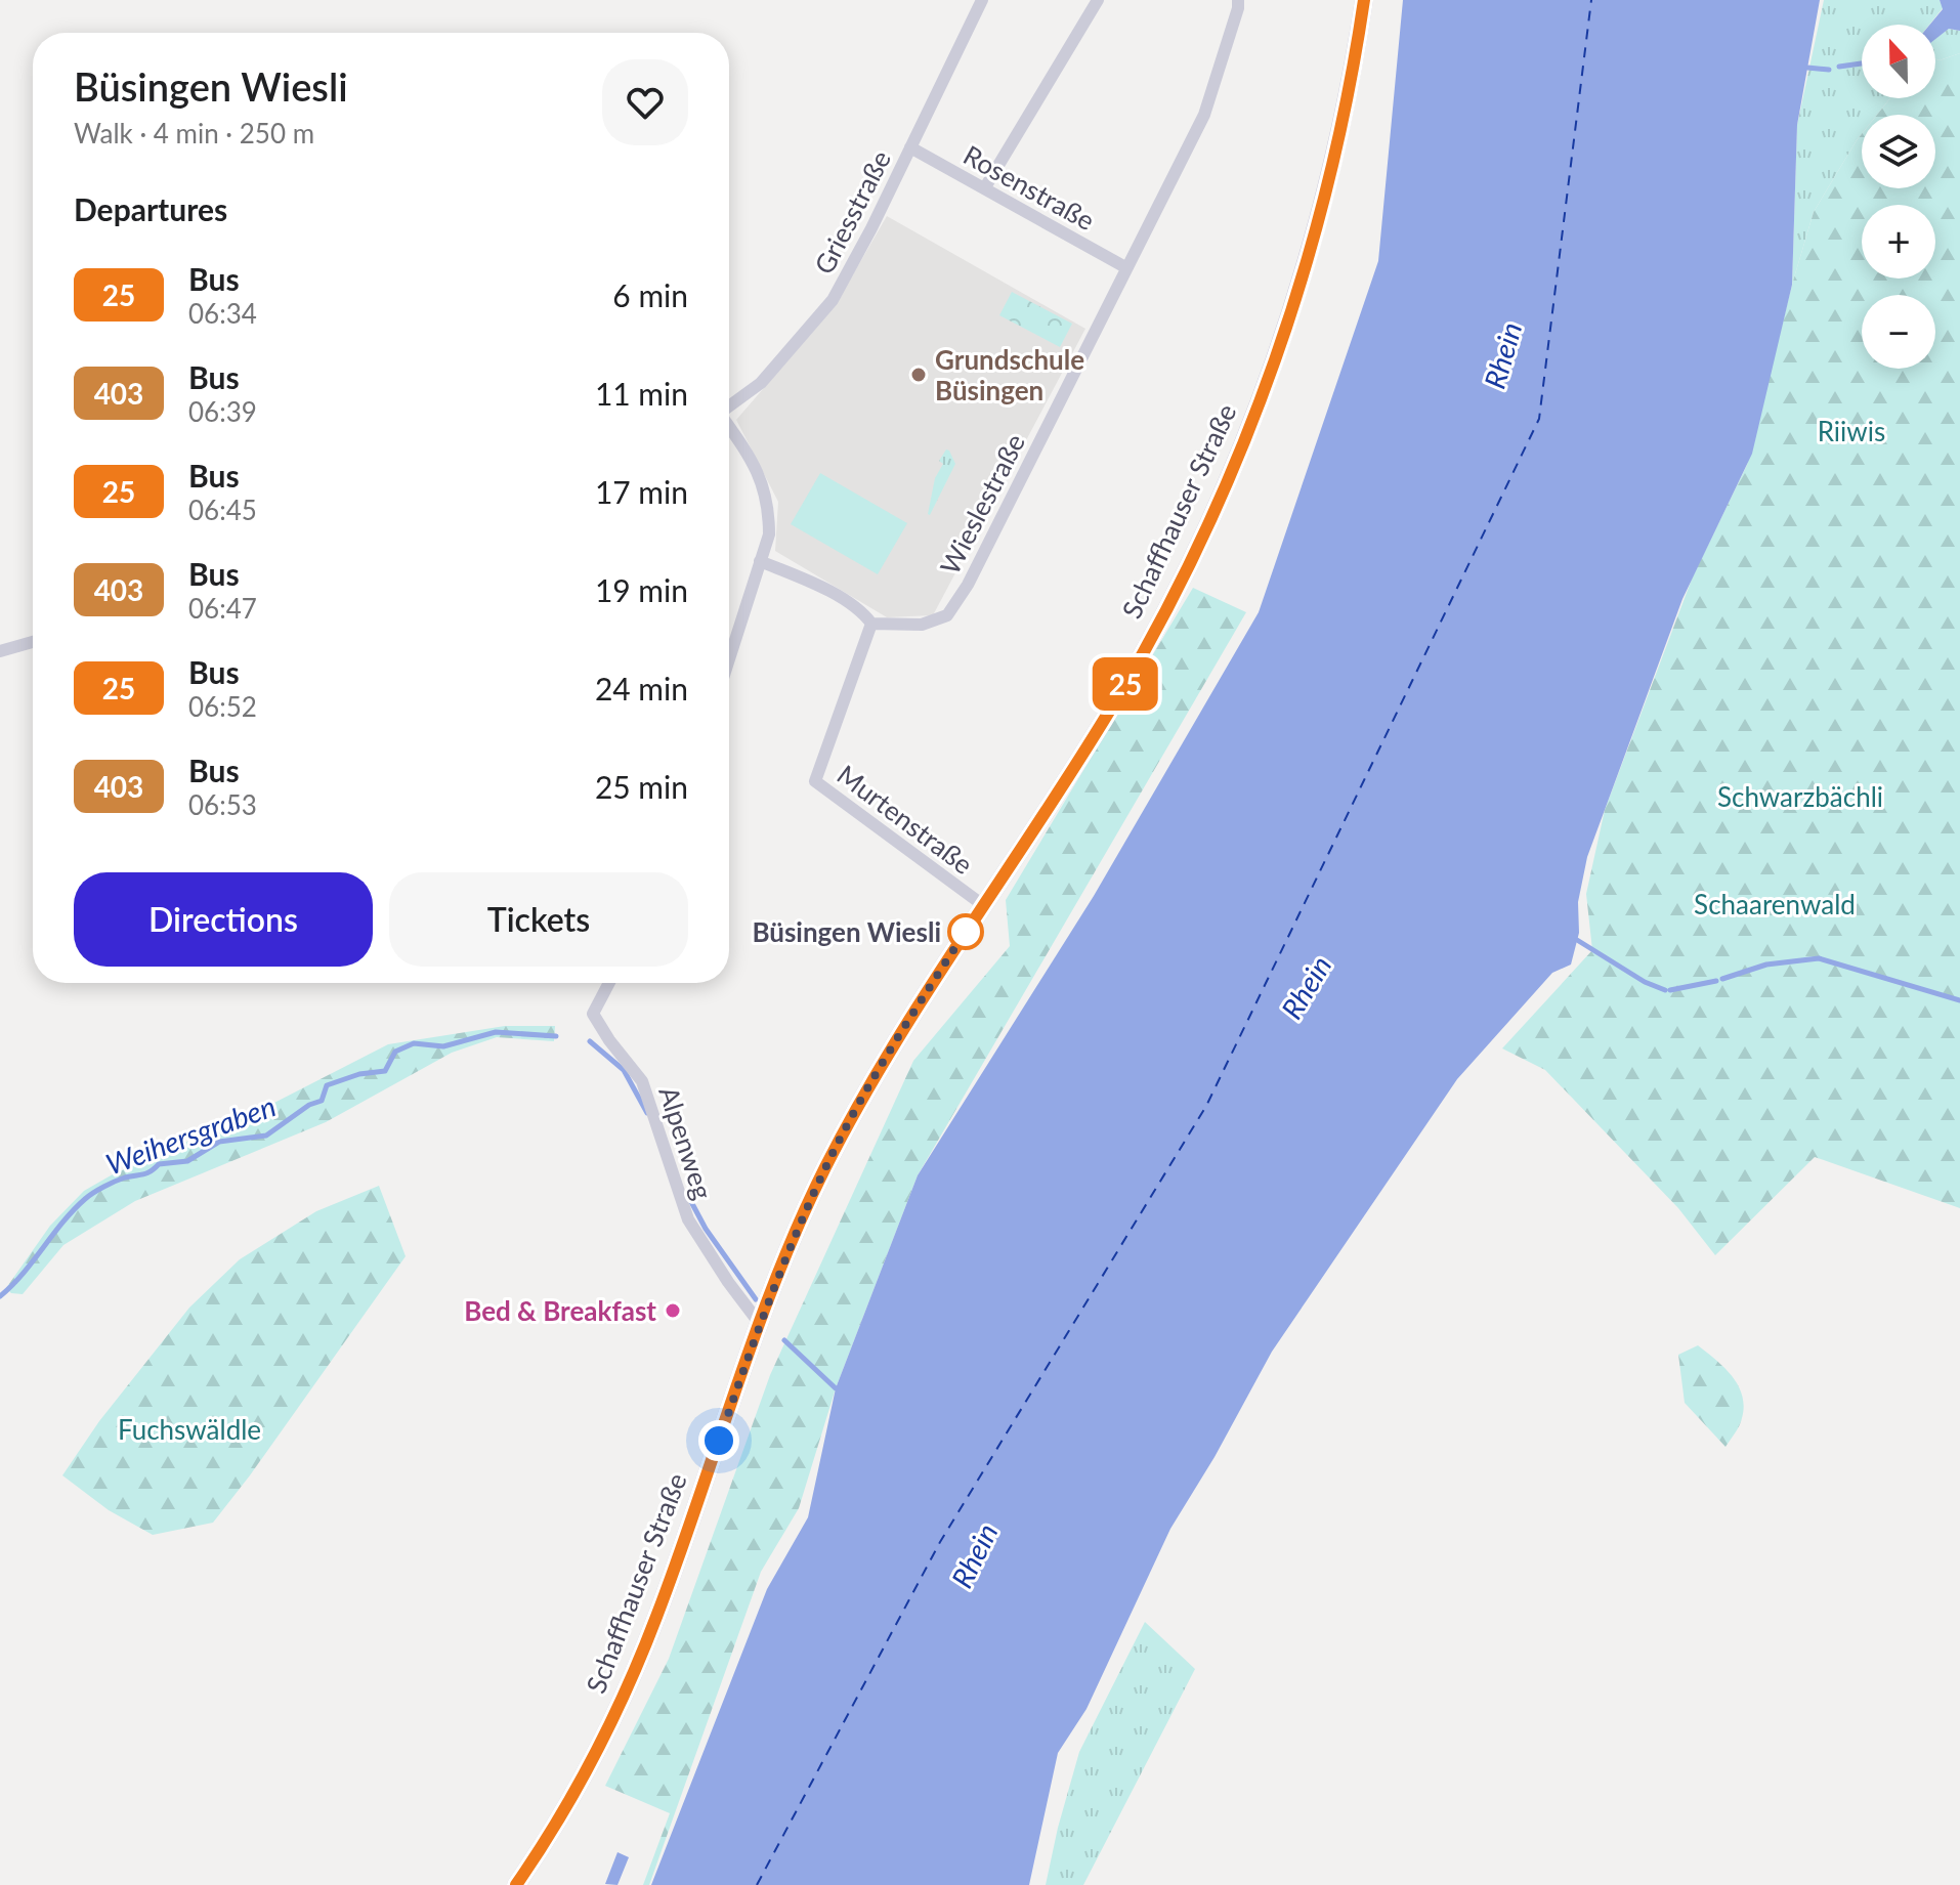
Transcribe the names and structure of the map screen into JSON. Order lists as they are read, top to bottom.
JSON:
{
  "streets": {
    "main road": ["Schaffhauser Straße"],
    "street": [
      "Rosenstraße",
      "Griesstraße",
      "Wieslestraße",
      "Murtenstraße",
      "Alpenweg"
    ]
  },
  "crossings": [
    ["Rosenstraße", "Griesstraße"],
    ["Rosenstraße", "Wieslestraße"],
    ["Wieslestraße", "Murtenstraße"],
    ["Schaffhauser Straße", "Murtenstraße"],
    ["Schaffhauser Straße", "Alpenweg"]
  ],
  "water": ["Rhein", "Weihersgraben"],
  "parks": [
    "Riiwis",
    "Schwarzbächli",
    "Schaarenwald",
    "Fuchswäldle"
  ],
  "places": ["Grundschule Büsingen", "Büsingen Wiesli", "Bed & Breakfast"],
  "lines": ["bus line 25"],
  "north": "top",
  "page": {
    "on_map": "25",
    "map_buttons": ["+", "−"],
    "heading": [
      ["Büsingen Wiesli", "Walk · 4 min · 250 m"],
      "Departures"
    ],
    "list": [
      {
        "mark": "25",
        "name": "Bus",
        "note": "06:34",
        "value": "6 min"
      },
      {
        "mark": "403",
        "name": "Bus",
        "note": "06:39",
        "value": "11 min"
      },
      {
        "mark": "25",
        "name": "Bus",
        "note": "06:45",
        "value": "17 min"
      },
      {
        "mark": "403",
        "name": "Bus",
        "note": "06:47",
        "value": "19 min"
      },
      {
        "mark": "25",
        "name": "Bus",
        "note": "06:52",
        "value": "24 min"
      },
      {
        "mark": "403",
        "name": "Bus",
        "note": "06:53",
        "value": "25 min"
      }
    ],
    "buttons": ["Directions", "Tickets"]
  }
}
